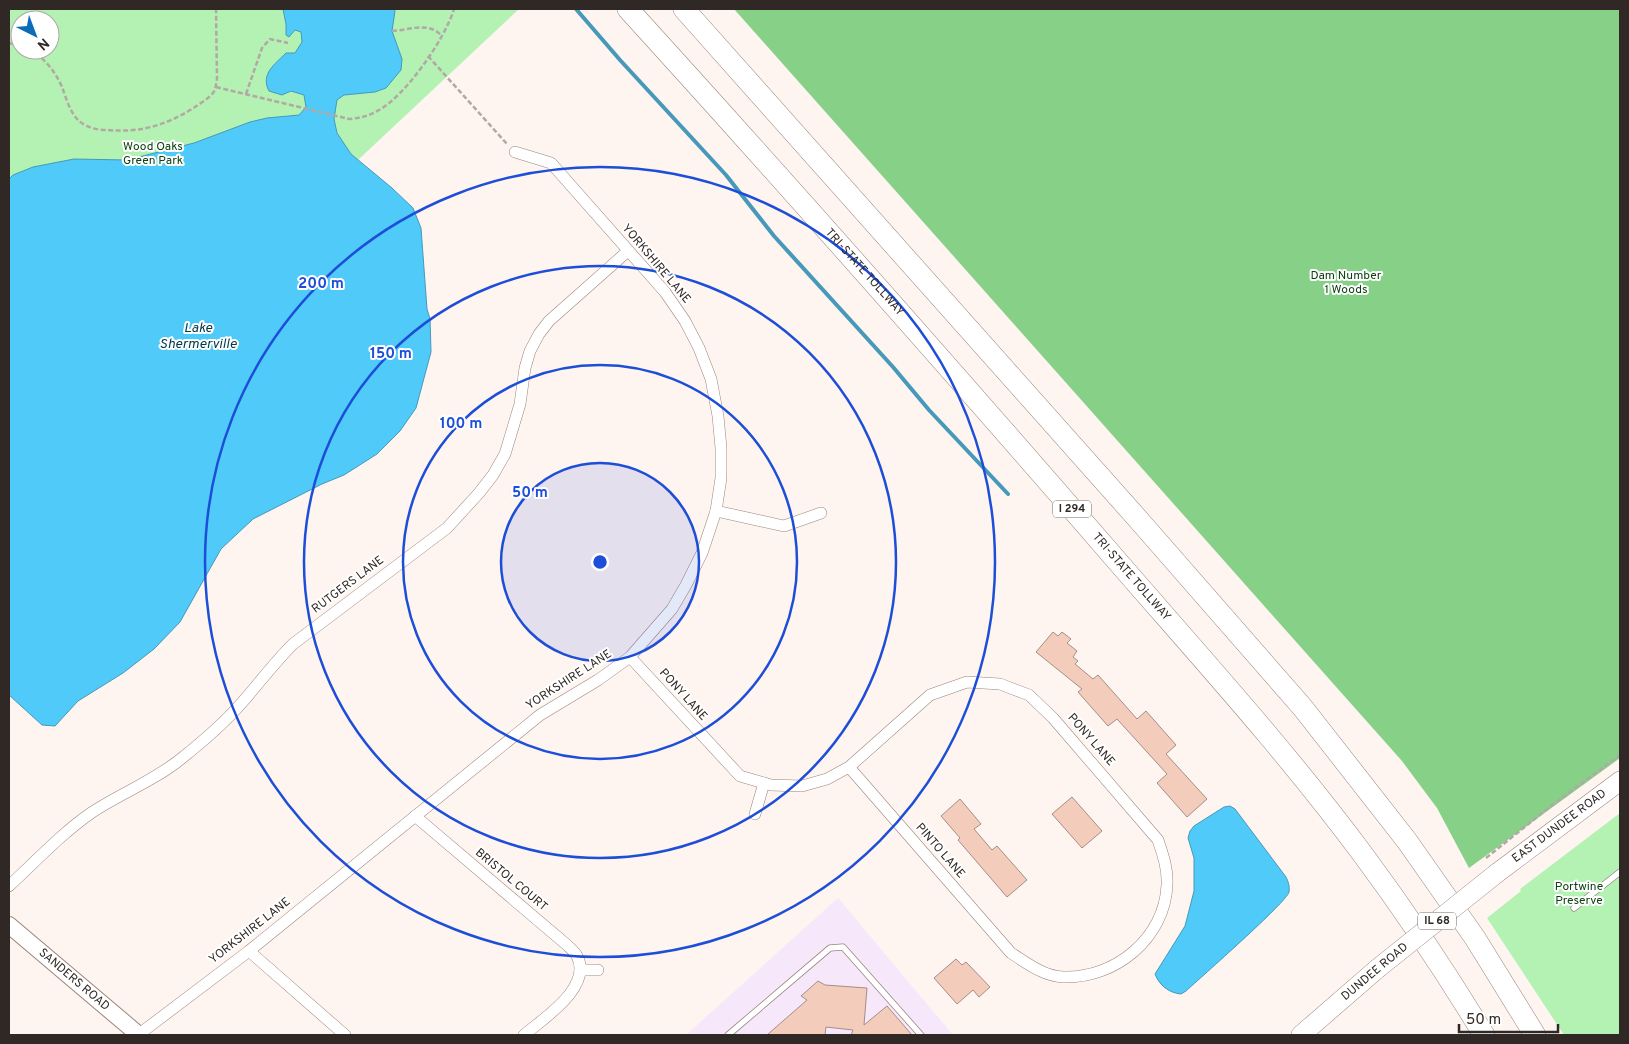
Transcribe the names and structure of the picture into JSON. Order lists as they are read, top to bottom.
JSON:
{
  "streets": {
    "highway": ["TRI-STATE TOLLWAY", "I 294"],
    "main road": [
      "EAST DUNDEE ROAD",
      "IL 68",
      "DUNDEE ROAD",
      "SANDERS ROAD"
    ],
    "street": [
      "YORKSHIRE LANE",
      "RUTGERS LANE",
      "PONY LANE",
      "PINTO LANE",
      "BRISTOL COURT"
    ]
  },
  "crossings": [
    ["YORKSHIRE LANE", "RUTGERS LANE"],
    ["YORKSHIRE LANE", "PONY LANE"],
    ["YORKSHIRE LANE", "BRISTOL COURT"],
    ["YORKSHIRE LANE", "SANDERS ROAD"],
    ["PONY LANE", "PINTO LANE"],
    ["EAST DUNDEE ROAD", "DUNDEE ROAD"]
  ],
  "water": ["Lake Shermerville"],
  "parks": ["Wood Oaks Green Park", "Dam Number 1 Woods", "Portwine Preserve"],
  "scale_bar": "50 m",
  "north": "bottom right",
  "rings": [
    "200 m",
    "150 m",
    "100 m",
    "50 m"
  ]
}
